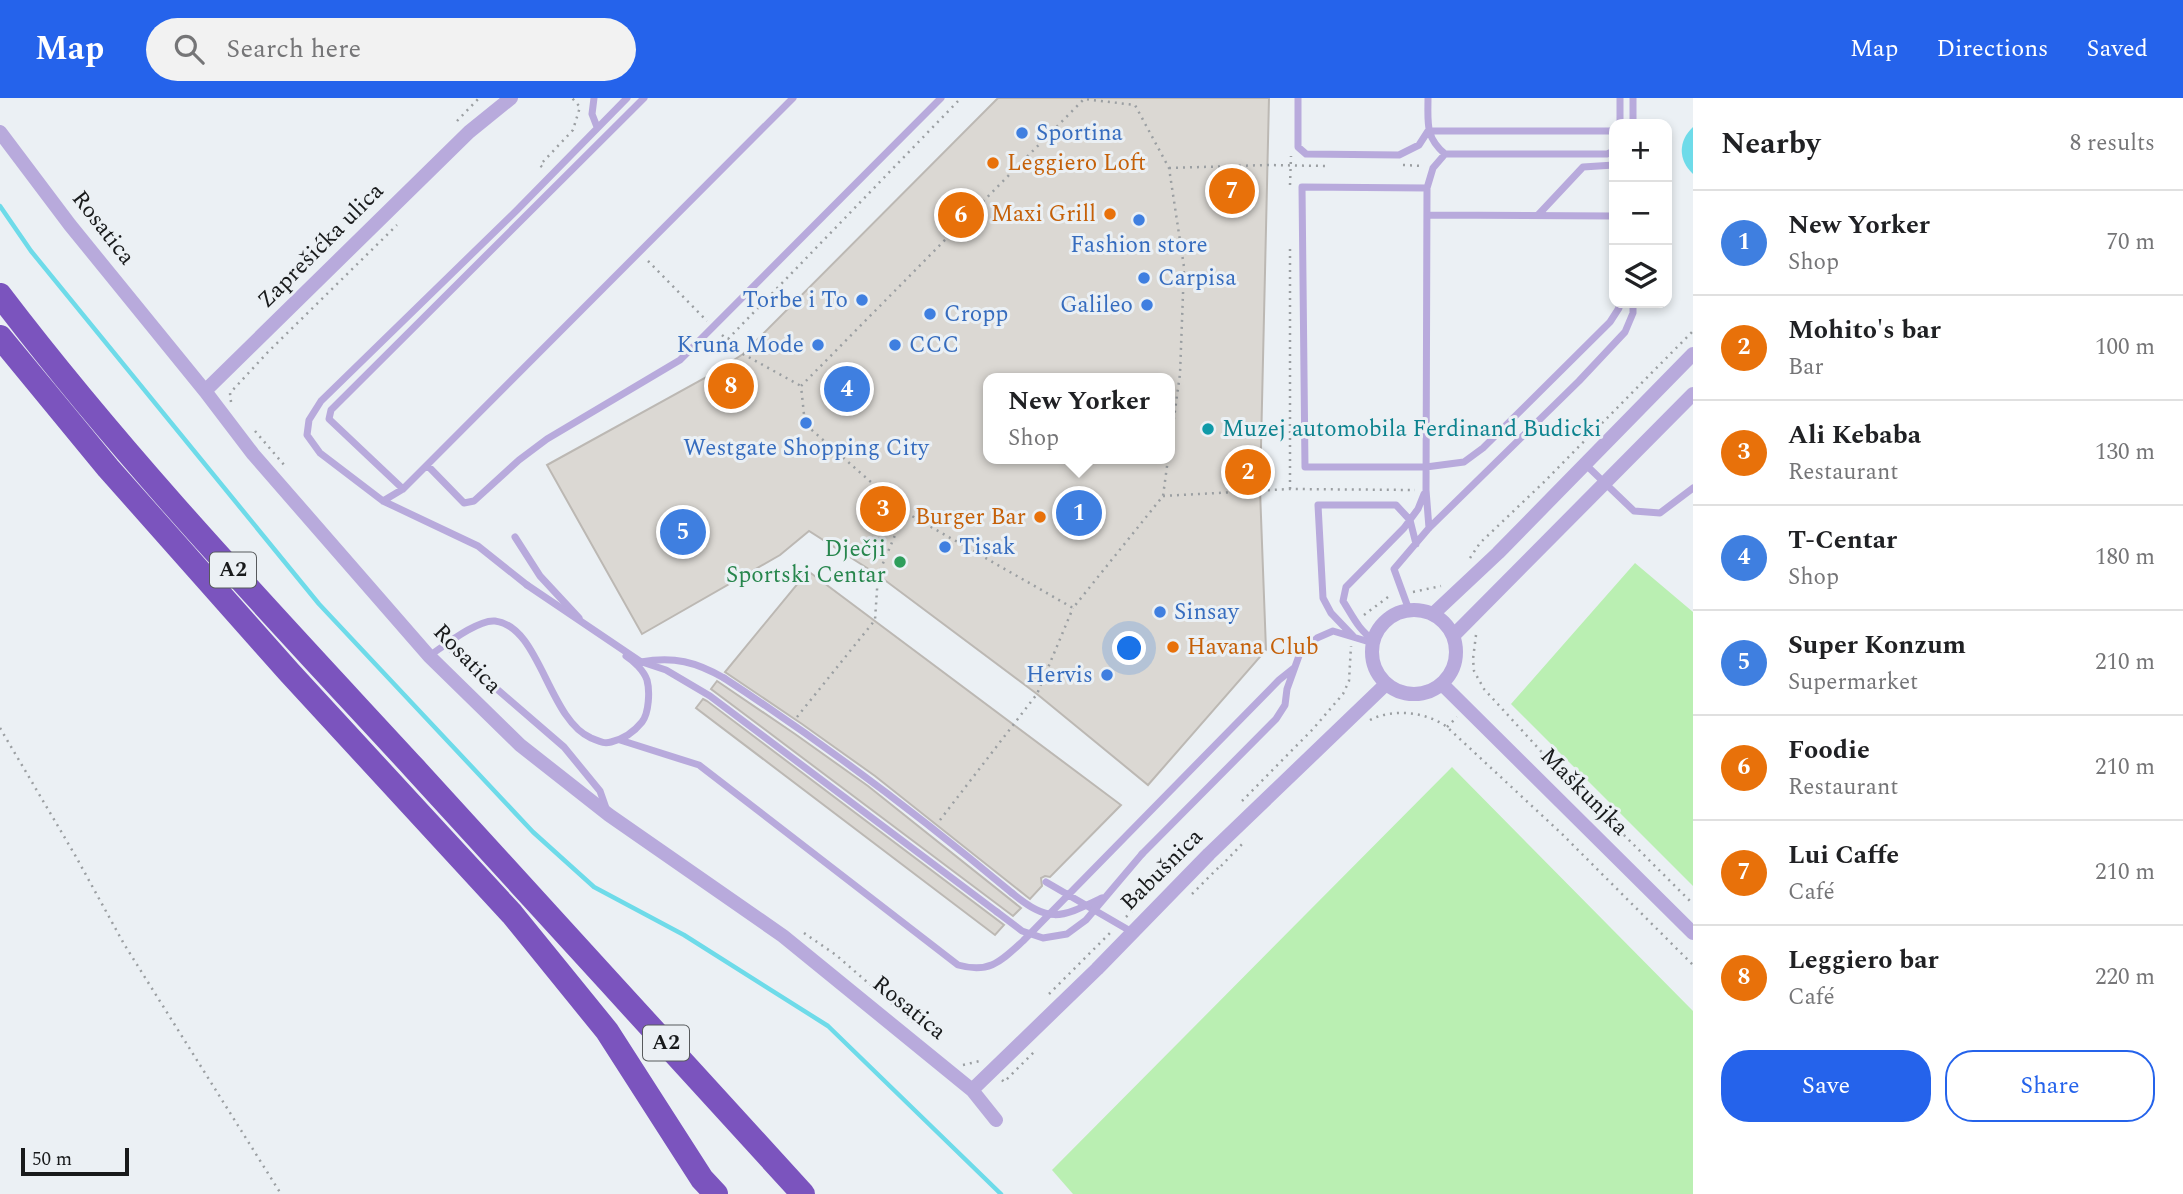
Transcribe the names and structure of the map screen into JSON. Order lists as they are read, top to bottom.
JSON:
{
  "streets": {
    "highway": ["A2"],
    "street": [
      "Rosatica",
      "Zaprešićka ulica",
      "Maškunjka",
      "Babušnica"
    ]
  },
  "crossings": [
    ["Rosatica", "Zaprešićka ulica"],
    ["Rosatica", "Babušnica"],
    ["Maškunjka", "Babušnica"]
  ],
  "places": [
    "Sportina",
    "Leggiero Loft",
    "Maxi Grill",
    "Fashion store",
    "Carpisa",
    "Torbe i To",
    "Galileo",
    "Cropp",
    "Kruna Mode",
    "CCC",
    "Westgate Shopping City",
    "Muzej automobila Ferdinand Budicki",
    "Burger Bar",
    "Tisak",
    "Dječji Sportski Centar",
    "Sinsay",
    "Havana Club",
    "Hervis"
  ],
  "scale_bar": "50 m",
  "page": {
    "header": "Map",
    "search": "Search here",
    "nav": ["Map", "Directions", "Saved"],
    "heading": ["Nearby", "8 results"],
    "map_buttons": ["+", "−"],
    "pins": [
      "7",
      "6",
      "8",
      "4",
      "2",
      "3",
      "1",
      "5"
    ],
    "list": [
      {
        "mark": "1",
        "name": "New Yorker",
        "note": "Shop",
        "value": "70 m"
      },
      {
        "mark": "2",
        "name": "Mohito's bar",
        "note": "Bar",
        "value": "100 m"
      },
      {
        "mark": "3",
        "name": "Ali Kebaba",
        "note": "Restaurant",
        "value": "130 m"
      },
      {
        "mark": "4",
        "name": "T-Centar",
        "note": "Shop",
        "value": "180 m"
      },
      {
        "mark": "5",
        "name": "Super Konzum",
        "note": "Supermarket",
        "value": "210 m"
      },
      {
        "mark": "6",
        "name": "Foodie",
        "note": "Restaurant",
        "value": "210 m"
      },
      {
        "mark": "7",
        "name": "Lui Caffe",
        "note": "Café",
        "value": "210 m"
      },
      {
        "mark": "8",
        "name": "Leggiero bar",
        "note": "Café",
        "value": "220 m"
      }
    ],
    "popup": ["New Yorker", "Shop"],
    "buttons": ["Save", "Share"],
    "scale": "50 m"
  }
}
